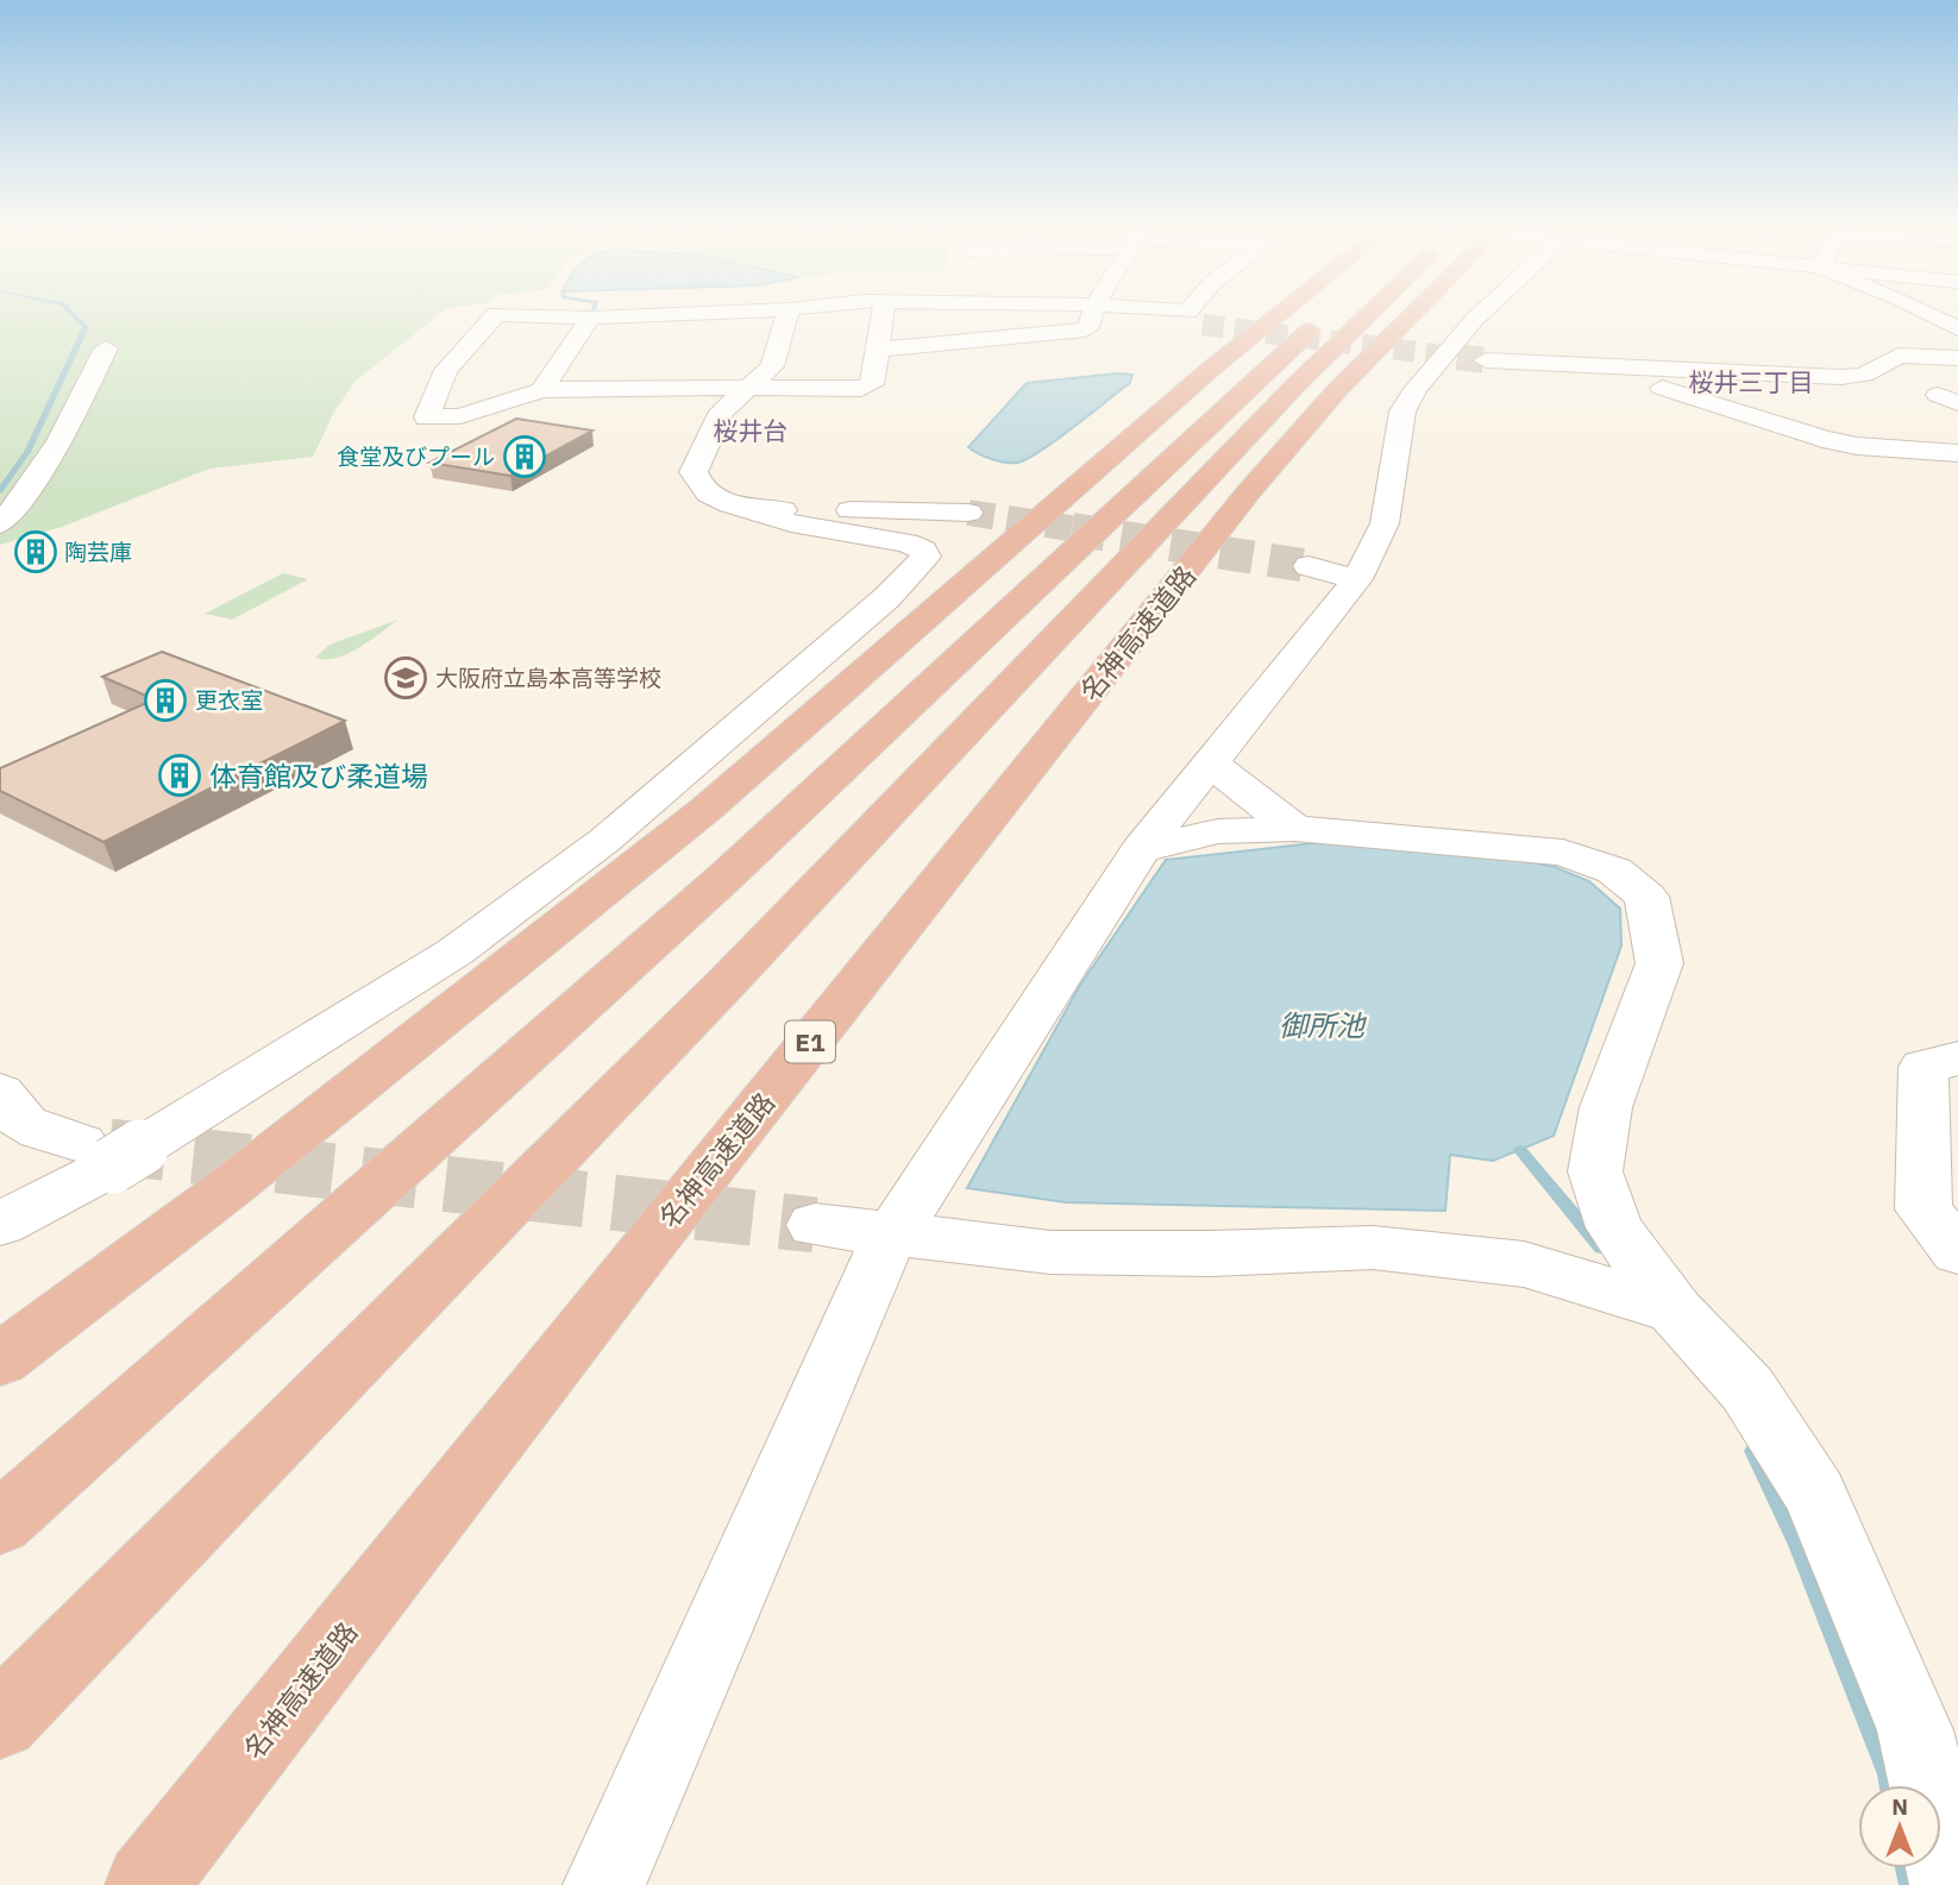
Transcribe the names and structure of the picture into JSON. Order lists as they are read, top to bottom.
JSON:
{
  "streets": {
    "highway": ["名神高速道路", "E1"]
  },
  "districts": ["桜井三丁目", "桜井台"],
  "water": ["御所池"],
  "places": {
    "building": [
      "食堂及びプール",
      "陶芸庫",
      "更衣室",
      "体育館及び柔道場"
    ],
    "school or university": ["大阪府立島本高等学校"]
  },
  "north": "top"
}
